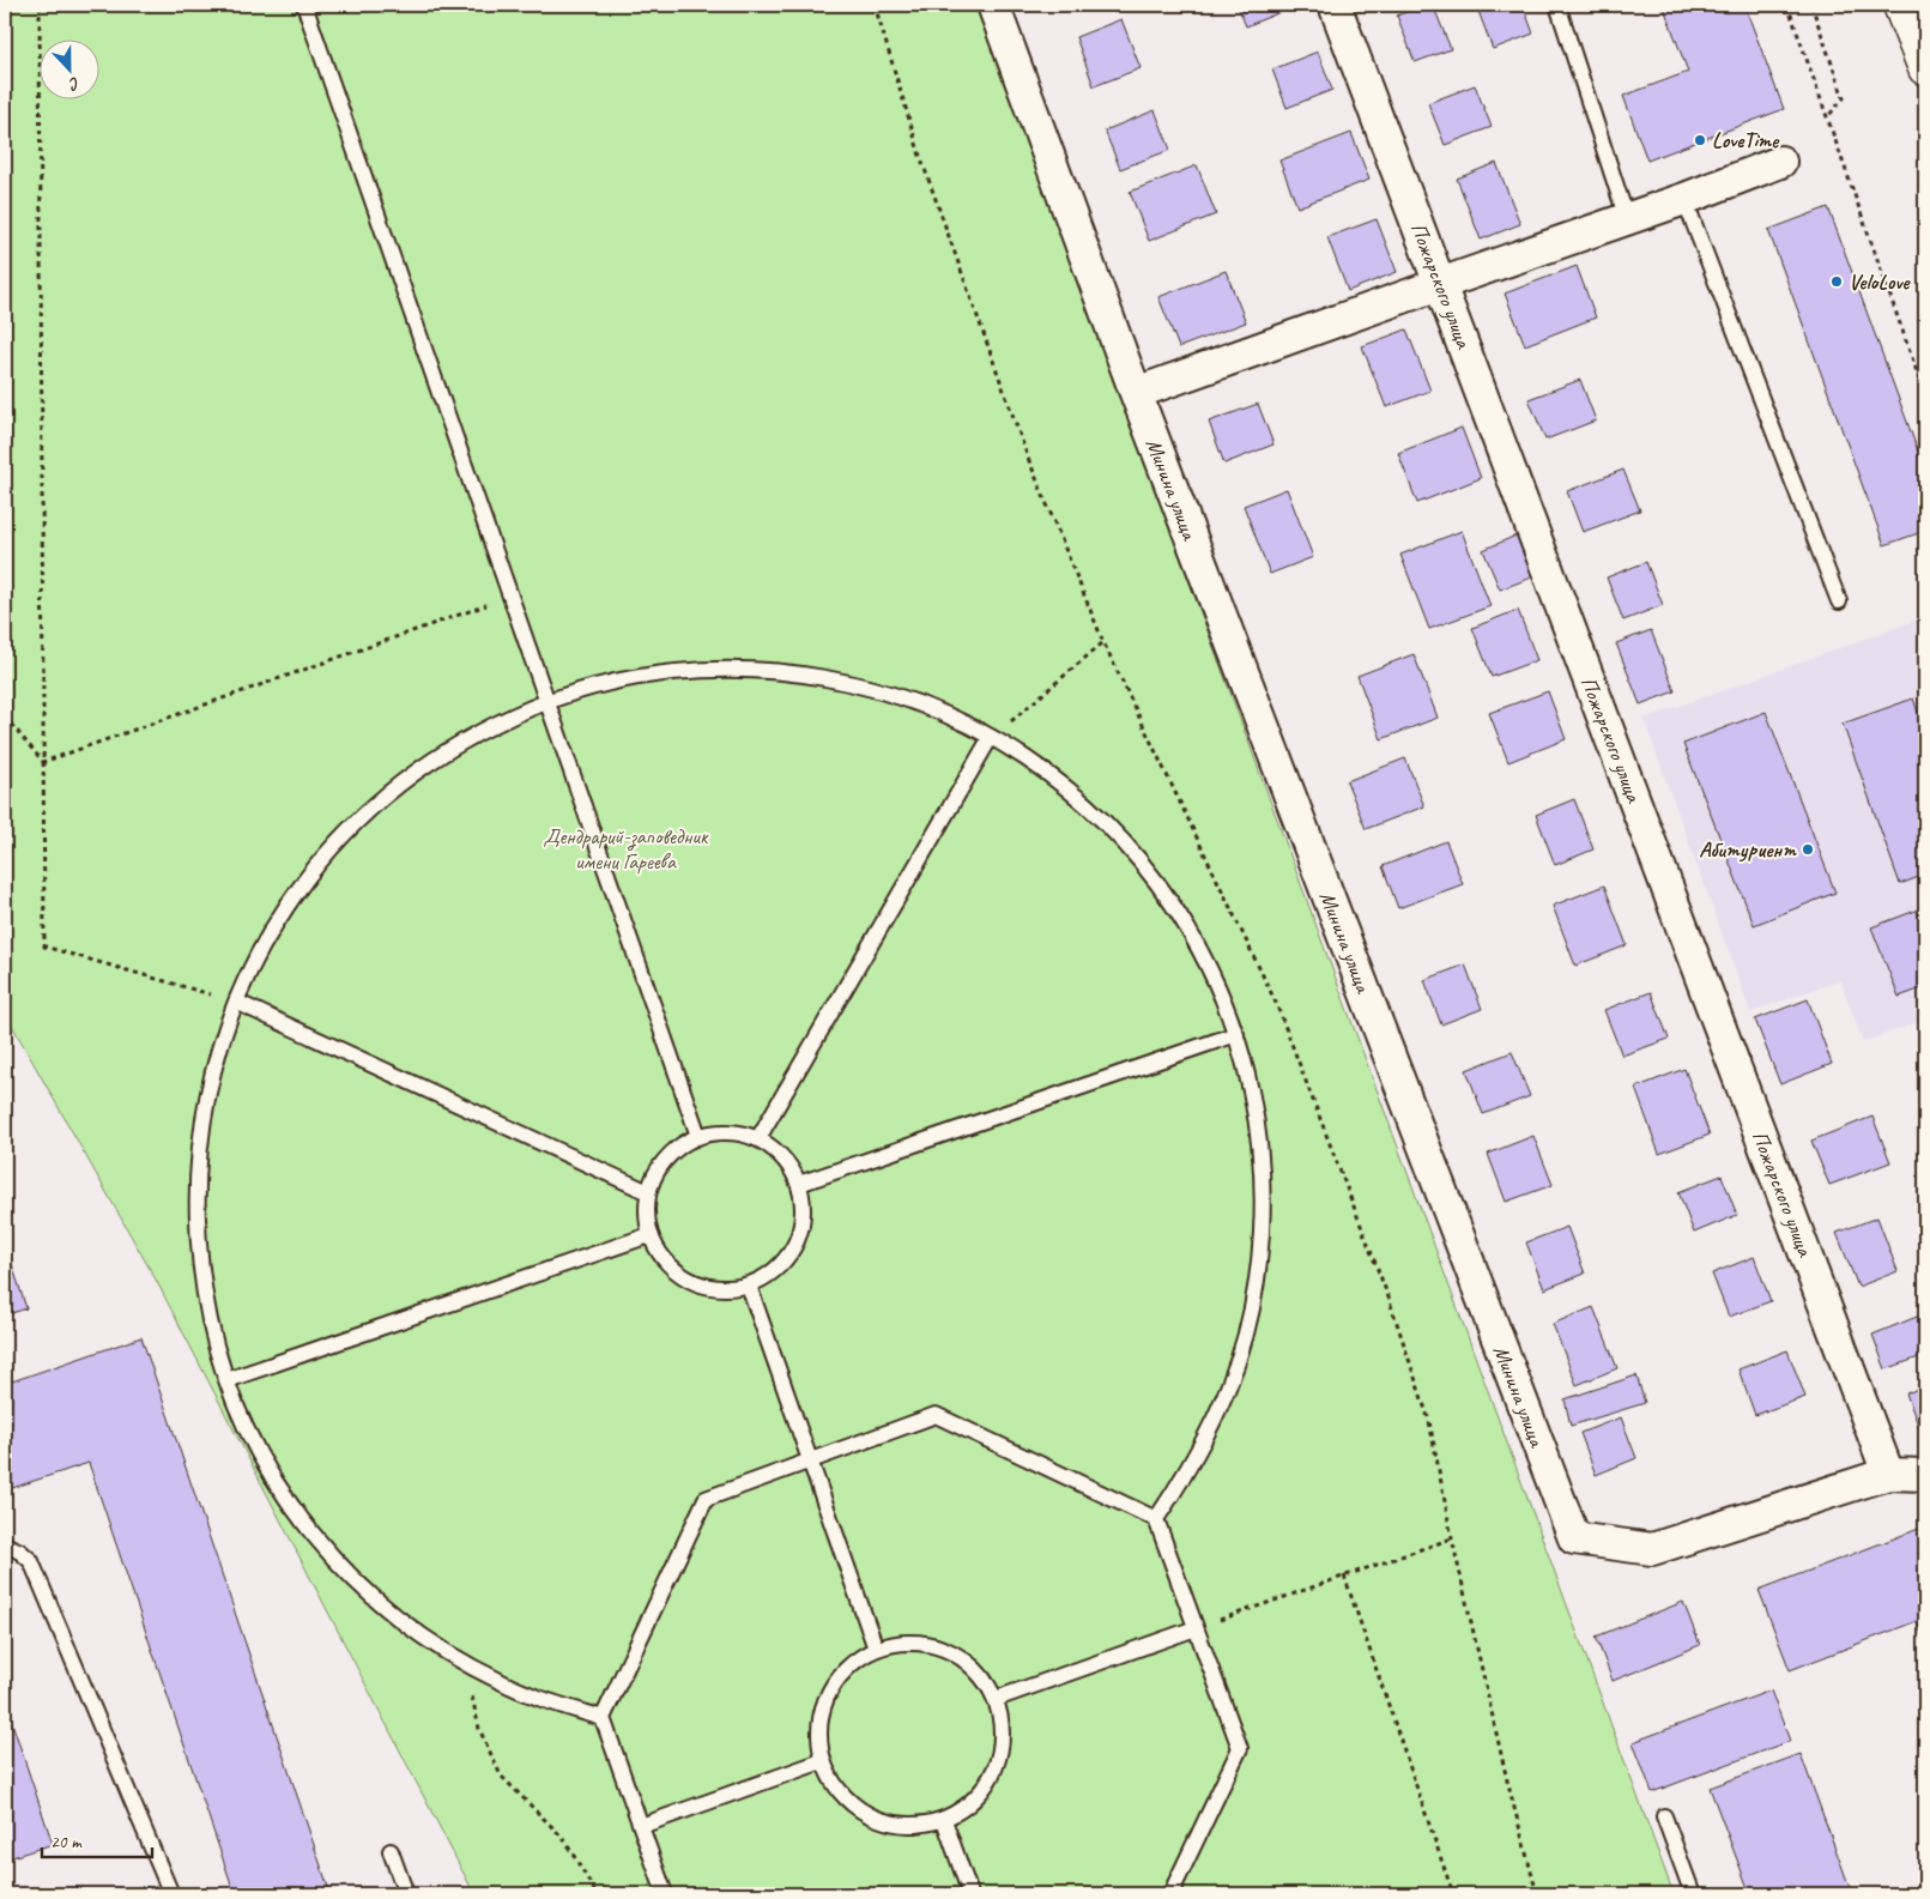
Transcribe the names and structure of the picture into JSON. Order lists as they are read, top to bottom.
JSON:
{
  "streets": {
    "street": ["Пожарского улица", "Минина улица"]
  },
  "crossings": [
    ["Пожарского улица", "Минина улица"]
  ],
  "parks": ["Дендрарий-заповедник имени Гареева"],
  "places": ["LoveTime", "VeloLove", "Абитуриент"],
  "scale_bar": "20 m",
  "north": "bottom"
}
